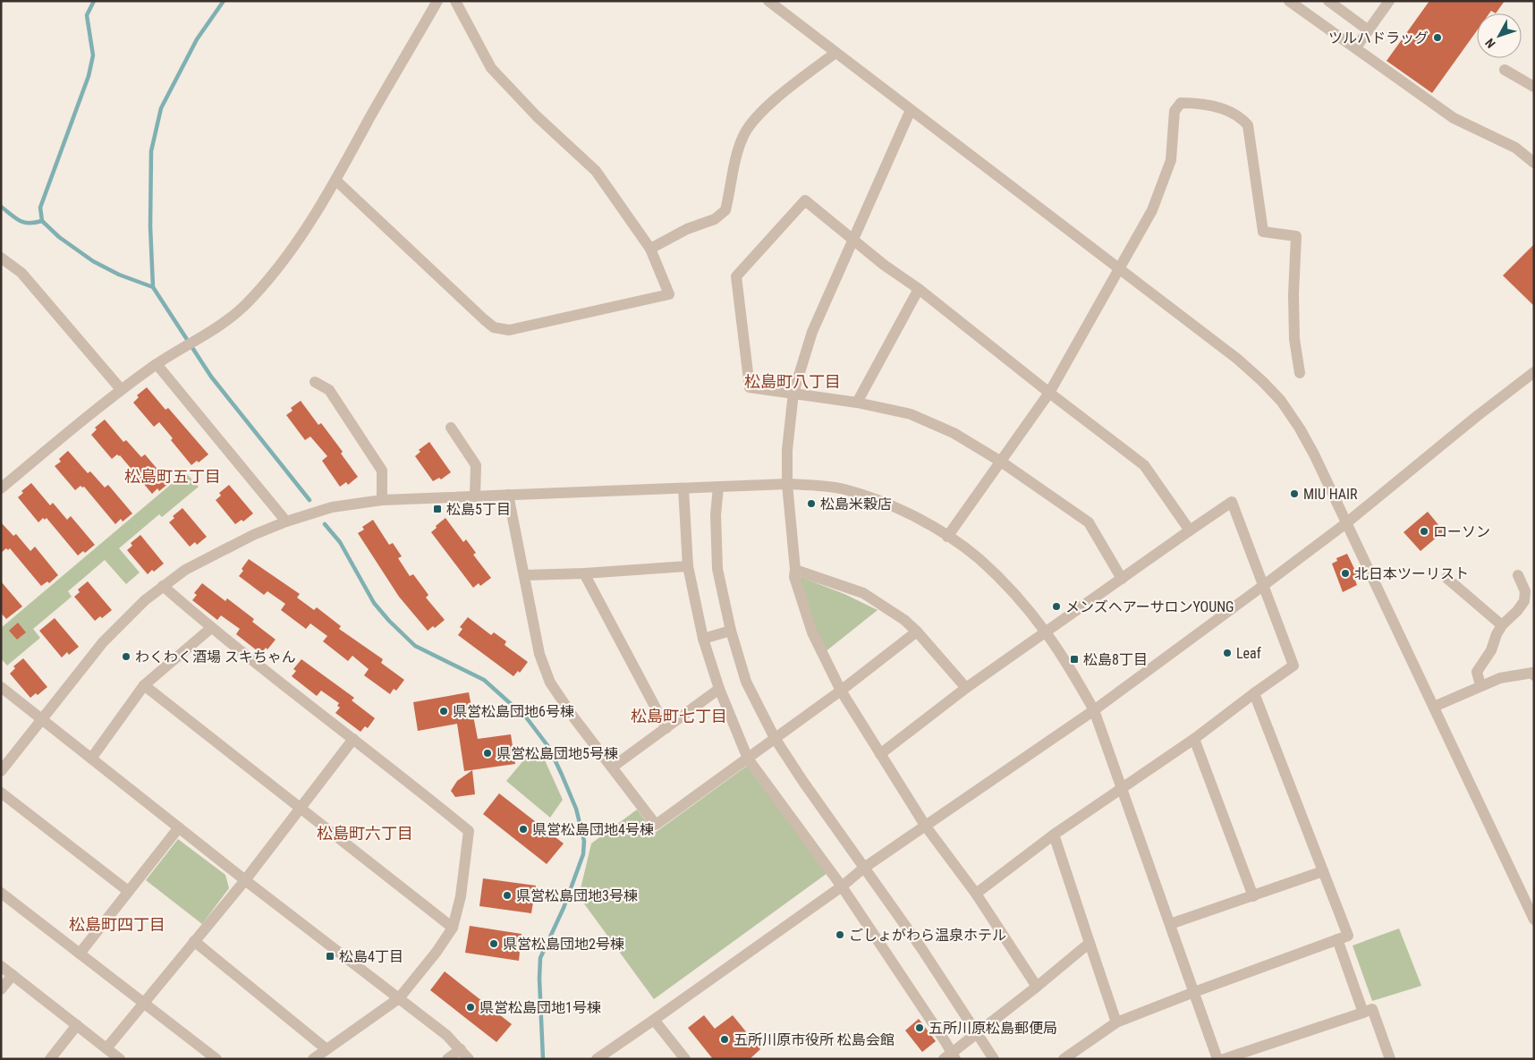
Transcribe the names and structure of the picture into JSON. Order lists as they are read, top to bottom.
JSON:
{
  "districts": [
    "松島町八丁目",
    "松島町五丁目",
    "松島町七丁目",
    "松島町六丁目",
    "松島町四丁目"
  ],
  "places": {
    "other": [
      "ツルハドラッグ",
      "MIU HAIR",
      "松島米穀店",
      "ローソン",
      "北日本ツーリスト",
      "メンズヘアーサロンYOUNG",
      "Leaf",
      "わくわく酒場 スキちゃん",
      "県営松島団地6号棟",
      "県営松島団地5号棟",
      "県営松島団地4号棟",
      "県営松島団地3号棟",
      "ごしょがわら温泉ホテル",
      "県営松島団地2号棟",
      "県営松島団地1号棟",
      "五所川原松島郵便局",
      "五所川原市役所 松島会館"
    ],
    "transit": ["松島5丁目", "松島8丁目", "松島4丁目"]
  },
  "north": "bottom left"
}
